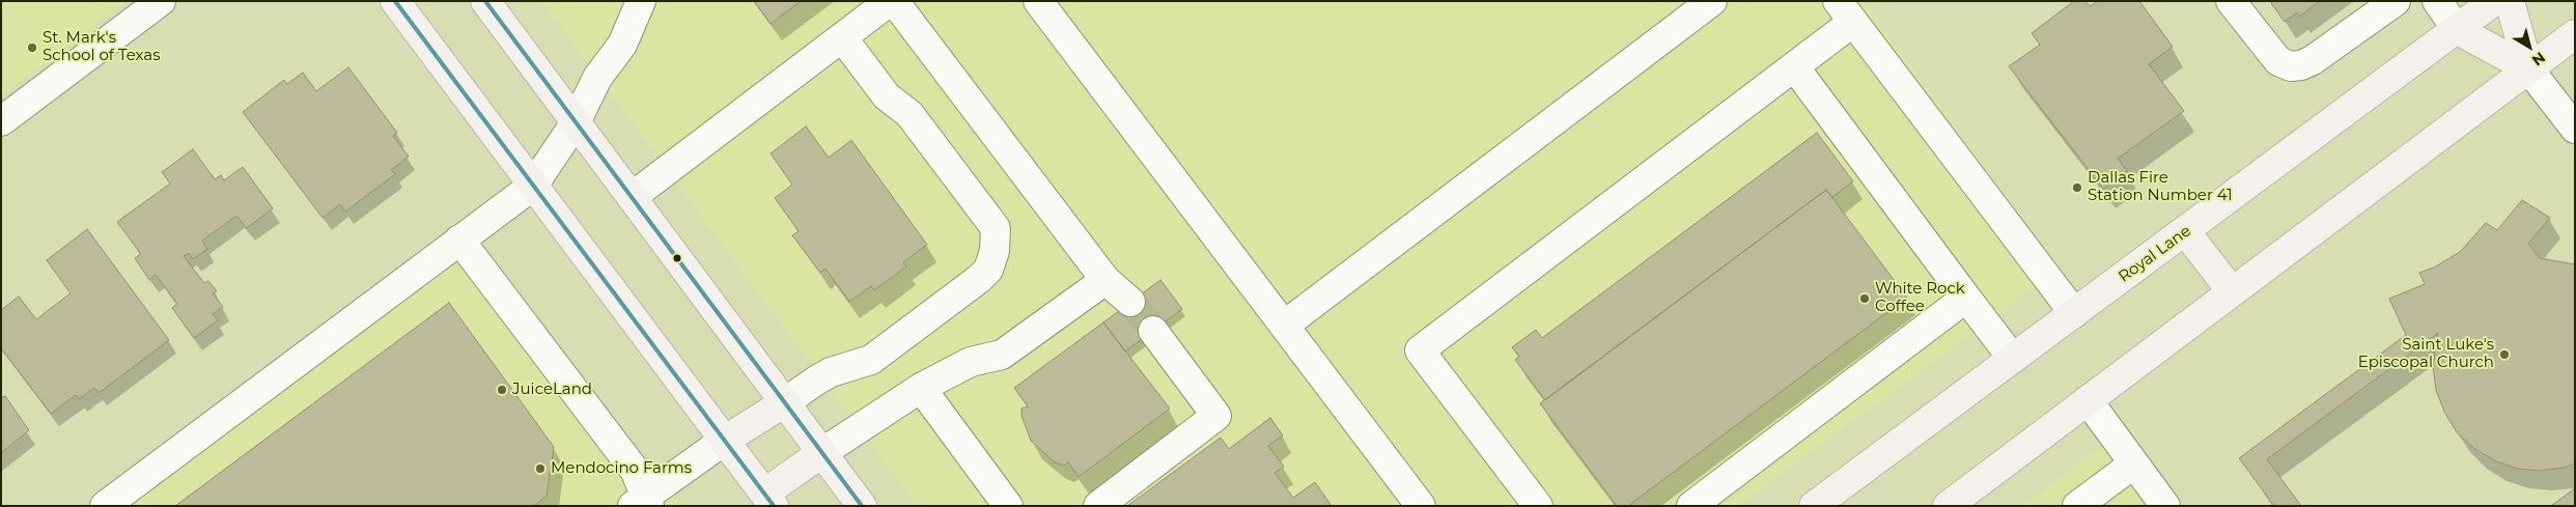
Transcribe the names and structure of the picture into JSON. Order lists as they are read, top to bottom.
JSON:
{
  "streets": {
    "main road": ["Royal Lane"]
  },
  "places": [
    "St. Mark's School of Texas",
    "Dallas Fire Station Number 41",
    "White Rock Coffee",
    "Saint Luke's Episcopal Church",
    "JuiceLand",
    "Mendocino Farms"
  ],
  "north": "bottom right"
}
